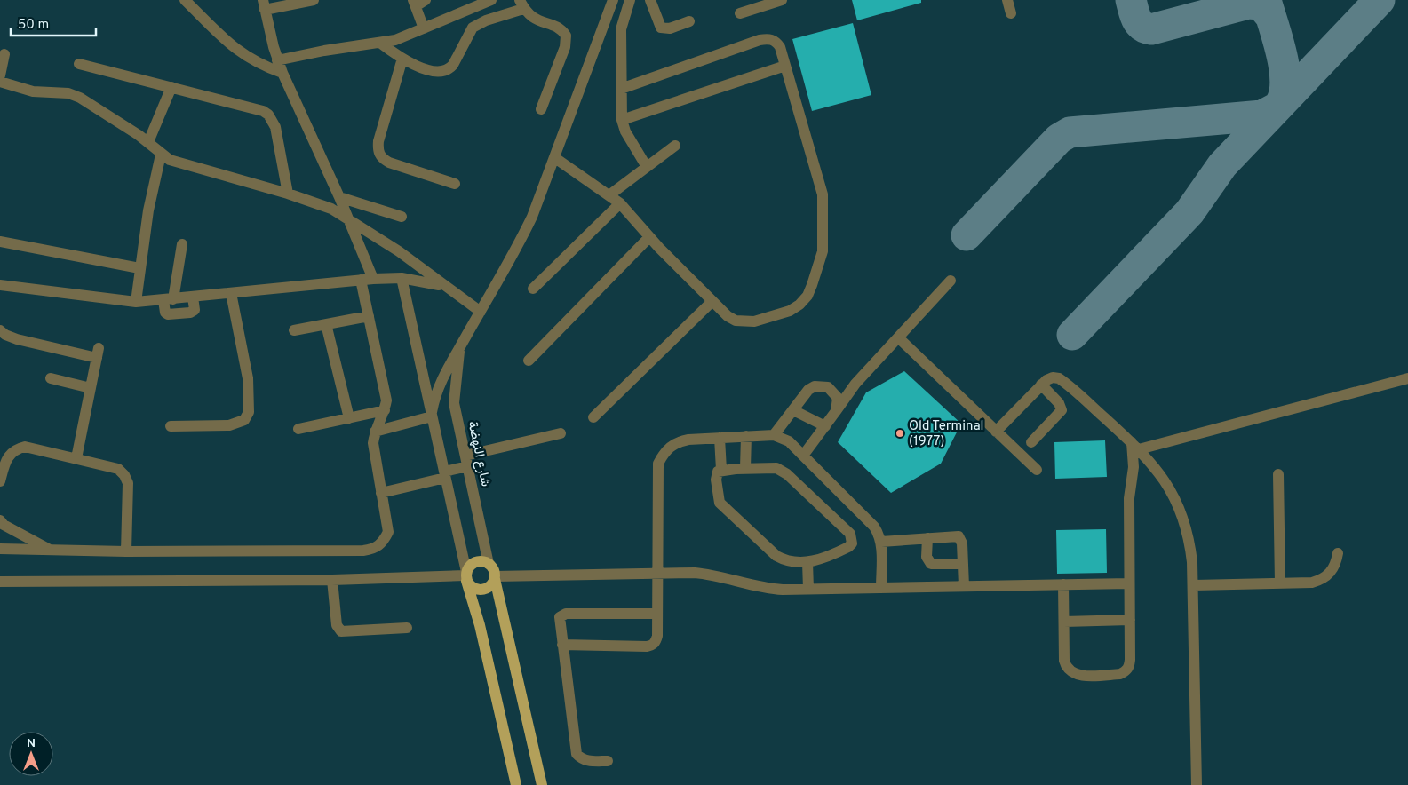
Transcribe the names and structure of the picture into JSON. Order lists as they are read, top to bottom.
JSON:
{
  "streets": {
    "lane": ["شارع النهضة"]
  },
  "places": ["Old Terminal (1977)"],
  "scale_bar": "50 m",
  "north": "top"
}
